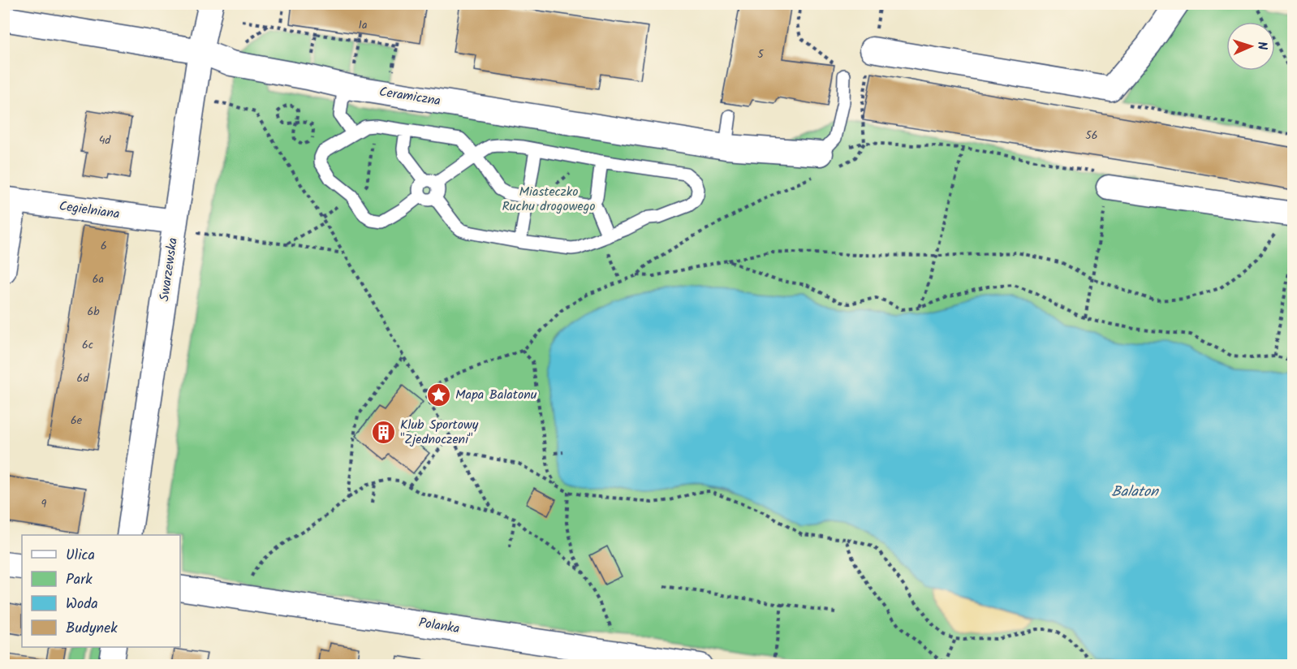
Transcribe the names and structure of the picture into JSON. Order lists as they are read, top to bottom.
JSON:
{
  "streets": {
    "street": [
      "Ceramiczna",
      "Cegielniana",
      "Swarzewska",
      "Polanka"
    ]
  },
  "crossings": [
    ["Ceramiczna", "Swarzewska"],
    ["Cegielniana", "Swarzewska"]
  ],
  "water": ["Balaton"],
  "parks": ["Miasteczko Ruchu drogowego"],
  "places": {
    "place": ["Mapa Balatonu"],
    "building": ["Klub Sportowy \"Zjednoczeni\""]
  },
  "house_numbers": [
    "1a",
    "5",
    "56",
    "4d",
    "6",
    "6a",
    "6b",
    "6c",
    "6d",
    "6e",
    "9"
  ],
  "legend": [
    "Ulica",
    "Park",
    "Woda",
    "Budynek"
  ],
  "north": "right"
}
